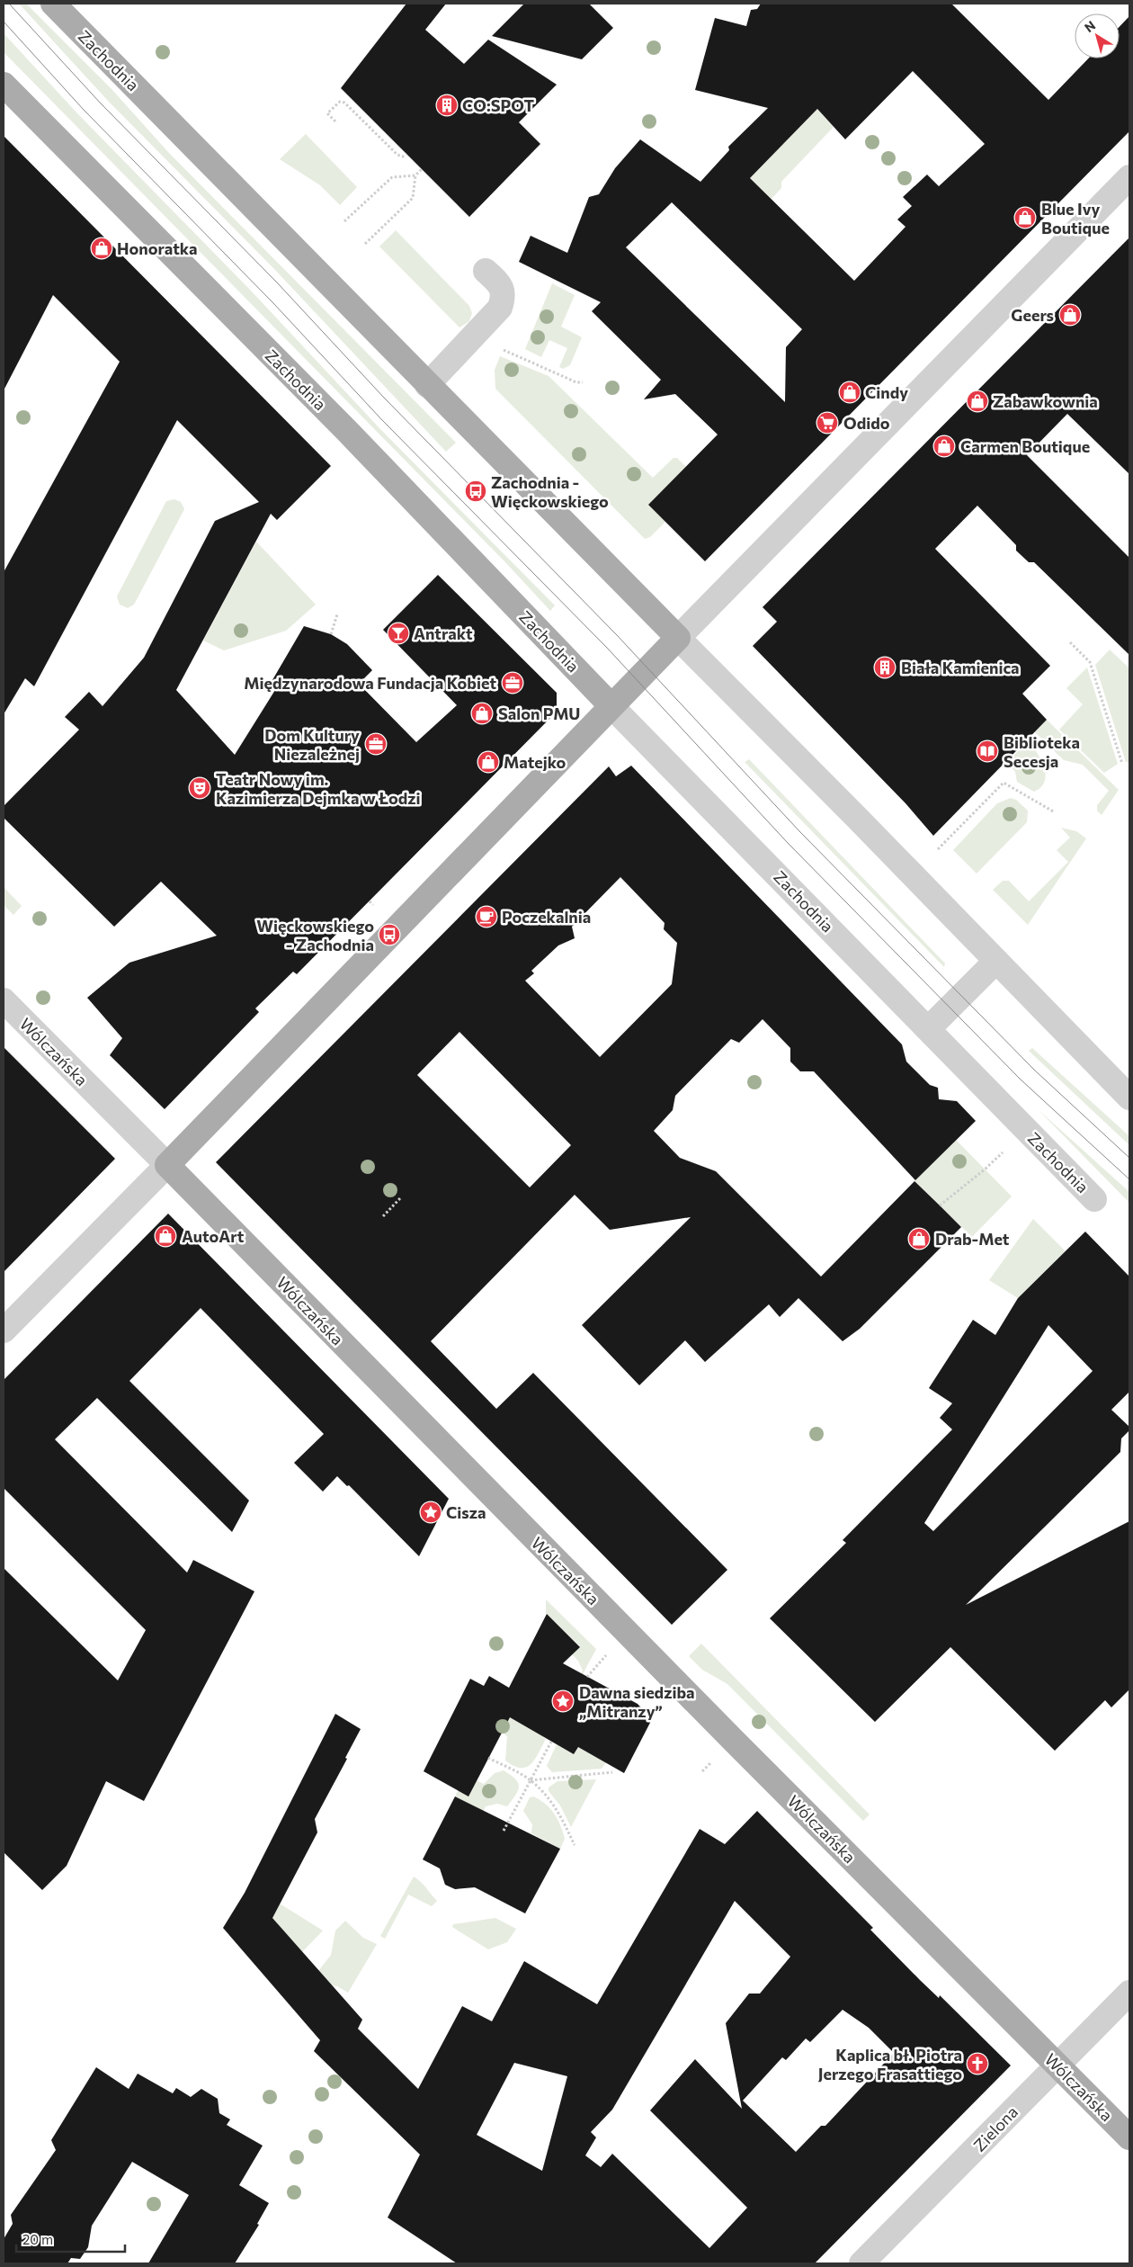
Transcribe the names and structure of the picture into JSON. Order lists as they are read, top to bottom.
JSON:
{
  "streets": {
    "main road": ["Zachodnia", "Wólczańska"],
    "street": ["Zielona"]
  },
  "crossings": [
    ["Wólczańska", "Zielona"]
  ],
  "places": {
    "building": ["CO:SPOT", "Biała Kamienica"],
    "shop": [
      "Blue Ivy Boutique",
      "Honoratka",
      "Geers",
      "Cindy",
      "Zabawkownia",
      "Carmen Boutique",
      "Salon PMU",
      "Matejko",
      "AutoArt",
      "Drab-Met"
    ],
    "supermarket": ["Odido"],
    "bus stop": ["Zachodnia - Więckowskiego", "Więckowskiego - Zachodnia"],
    "bar": ["Antrakt"],
    "office": ["Międzynarodowa Fundacja Kobiet", "Dom Kultury Niezależnej"],
    "library": ["Biblioteka Secesja"],
    "theatre": ["Teatr Nowy im. Kazimierza Dejmka w Łodzi"],
    "cafe": ["Poczekalnia"],
    "place": ["Cisza", "Dawna siedziba „Mitranzy”"],
    "church": ["Kaplica bł. Piotra Jerzego Frasattiego"]
  },
  "scale_bar": "20 m",
  "north": "top left"
}
